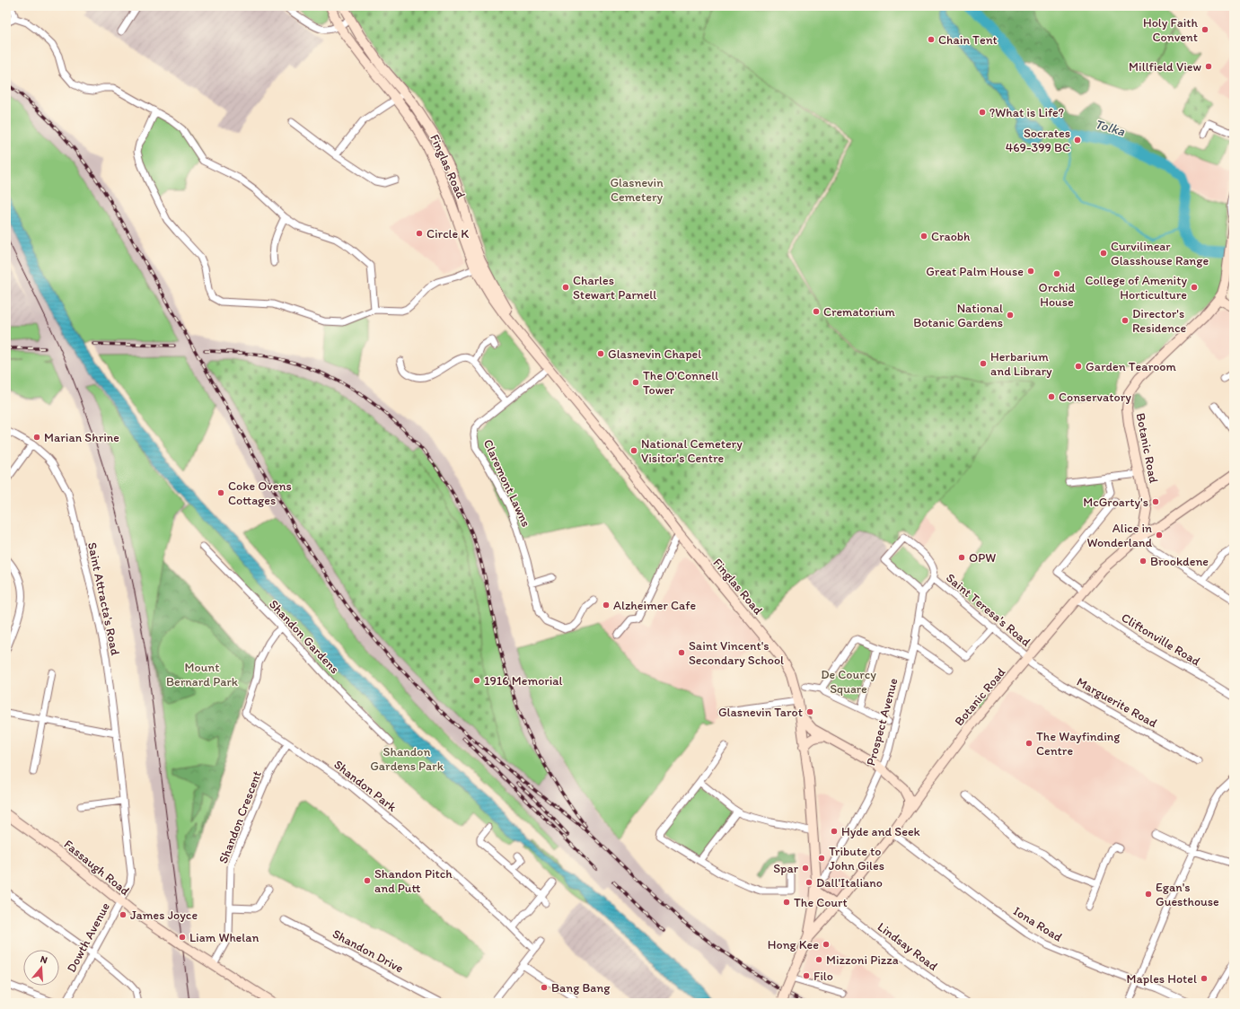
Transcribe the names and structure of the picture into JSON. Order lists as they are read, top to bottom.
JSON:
{
  "streets": {
    "main road": ["Finglas Road", "Botanic Road", "Fassaugh Road"],
    "street": [
      "Claremont Lawns",
      "Saint Attracta's Road",
      "Saint Teresa's Road",
      "Shandon Gardens",
      "Cliftonville Road",
      "Marguerite Road",
      "Prospect Avenue",
      "Shandon Park",
      "Shandon Crescent",
      "Iona Road",
      "Dowth Avenue",
      "Lindsay Road",
      "Shandon Drive"
    ]
  },
  "crossings": [
    ["Finglas Road", "Botanic Road"],
    ["Finglas Road", "Claremont Lawns"],
    ["Finglas Road", "Prospect Avenue"],
    ["Botanic Road", "Saint Teresa's Road"],
    ["Botanic Road", "Cliftonville Road"],
    ["Botanic Road", "Marguerite Road"],
    ["Botanic Road", "Iona Road"],
    ["Botanic Road", "Lindsay Road"],
    ["Saint Attracta's Road", "Fassaugh Road"],
    ["Saint Attracta's Road", "Dowth Avenue"],
    ["Saint Teresa's Road", "Marguerite Road"],
    ["Shandon Gardens", "Shandon Park"],
    ["Shandon Park", "Shandon Crescent"],
    ["Shandon Crescent", "Fassaugh Road"],
    ["Fassaugh Road", "Dowth Avenue"]
  ],
  "water": ["Tolka"],
  "parks": [
    "Glasnevin Cemetery",
    "Mount Bernard Park",
    "De Courcy Square",
    "Shandon Gardens Park"
  ],
  "places": [
    "Holy Faith Convent",
    "Chain Tent",
    "Millfield View",
    "?What is Life?",
    "Socrates 469-399 BC",
    "Circle K",
    "Craobh",
    "Curvilinear Glasshouse Range",
    "Great Palm House",
    "Orchid House",
    "Charles Stewart Parnell",
    "College of Amenity Horticulture",
    "Crematorium",
    "National Botanic Gardens",
    "Director's Residence",
    "Glasnevin Chapel",
    "Herbarium and Library",
    "Garden Tearoom",
    "The O'Connell Tower",
    "Conservatory",
    "Marian Shrine",
    "National Cemetery Visitor's Centre",
    "Coke Ovens Cottages",
    "McGroarty's",
    "Alice in Wonderland",
    "OPW",
    "Brookdene",
    "Alzheimer Cafe",
    "Saint Vincent's Secondary School",
    "1916 Memorial",
    "Glasnevin Tarot",
    "The Wayfinding Centre",
    "Hyde and Seek",
    "Tribute to John Giles",
    "Spar",
    "Shandon Pitch and Putt",
    "Dall'Italiano",
    "Egan's Guesthouse",
    "The Court",
    "James Joyce",
    "Liam Whelan",
    "Hong Kee",
    "Mizzoni Pizza",
    "Filo",
    "Maples Hotel",
    "Bang Bang"
  ],
  "north": "top"
}
